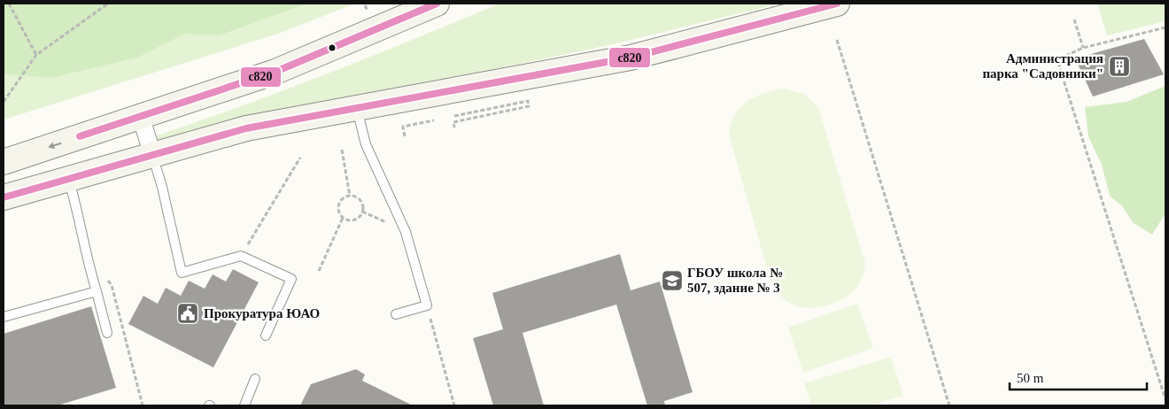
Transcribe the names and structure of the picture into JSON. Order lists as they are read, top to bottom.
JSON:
{
  "places": {
    "building": ["Администрация парка \"Садовники\""],
    "school or university": ["ГБОУ школа № 507, здание № 3"],
    "public building": ["Прокуратура ЮАО"]
  },
  "lines": ["transit line с820"],
  "scale_bar": "50 m"
}
